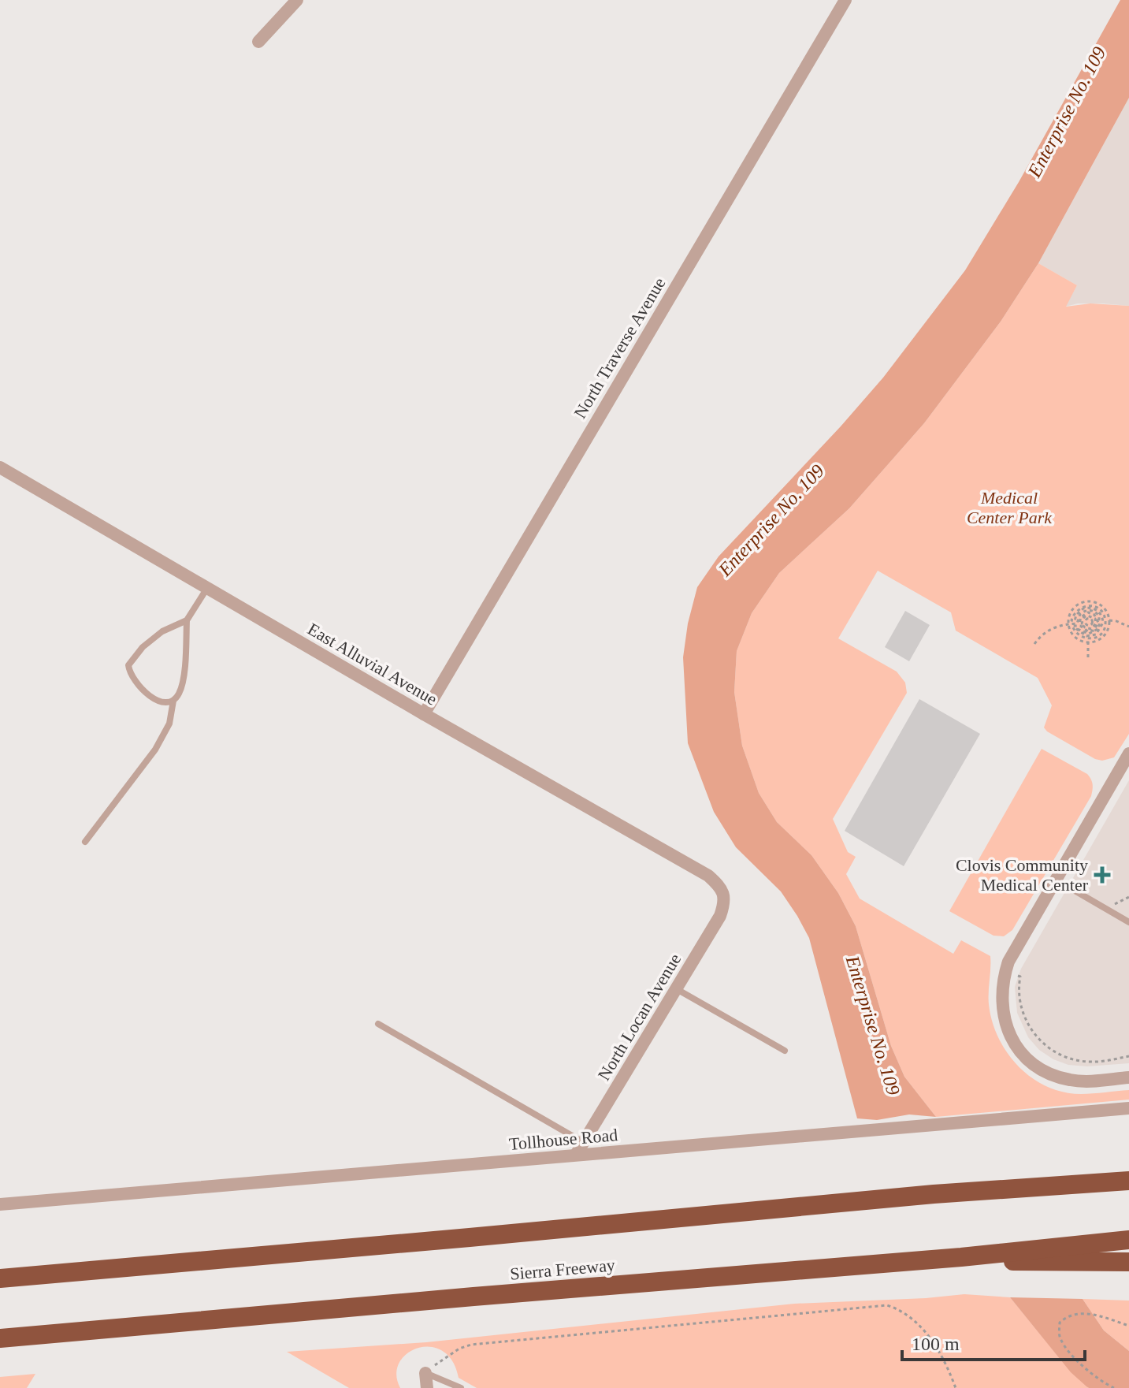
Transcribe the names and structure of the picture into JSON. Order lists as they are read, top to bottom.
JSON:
{
  "streets": {
    "highway": ["Sierra Freeway"],
    "street": [
      "North Traverse Avenue",
      "East Alluvial Avenue",
      "North Locan Avenue",
      "Tollhouse Road"
    ]
  },
  "crossings": [
    ["North Traverse Avenue", "East Alluvial Avenue"],
    ["East Alluvial Avenue", "North Locan Avenue"],
    ["North Locan Avenue", "Tollhouse Road"]
  ],
  "water": ["Enterprise No. 109"],
  "parks": ["Medical Center Park"],
  "places": {
    "health": ["Clovis Community Medical Center"]
  },
  "scale_bar": "100 m"
}
